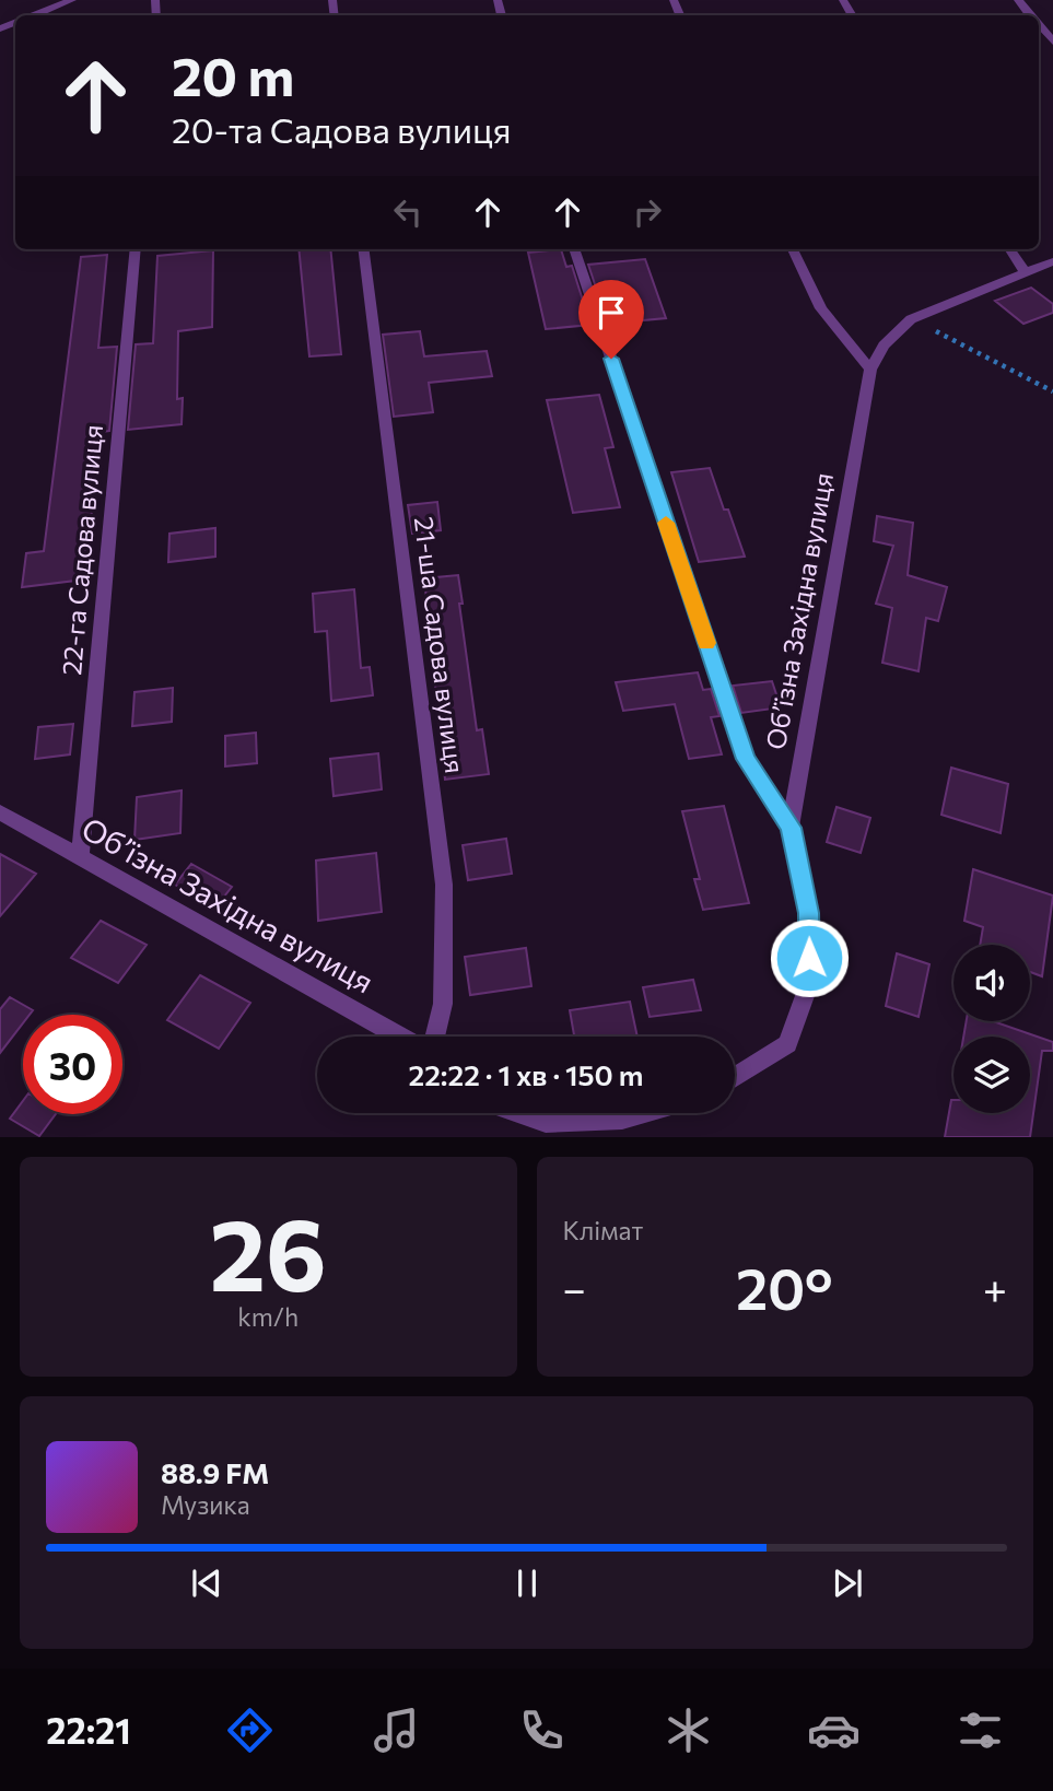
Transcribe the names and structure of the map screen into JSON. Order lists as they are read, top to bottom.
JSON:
{
  "streets": {
    "street": ["22-га Садова вулиця", "Обʼїзна Західна вулиця", "21-ша Садова вулиця"]
  },
  "crossings": [
    ["22-га Садова вулиця", "Обʼїзна Західна вулиця"]
  ],
  "page": {
    "turn": ["20 m", "20-та Садова вулиця"],
    "limit": "30",
    "trip": "22:22 · 1 хв · 150 m",
    "tile": [
      ["26", "km/h"],
      "Клімат"
    ],
    "heat": ["−", "20°", "+"],
    "song": ["88.9 FM", "Музика"],
    "tabs": "22:21"
  }
}
